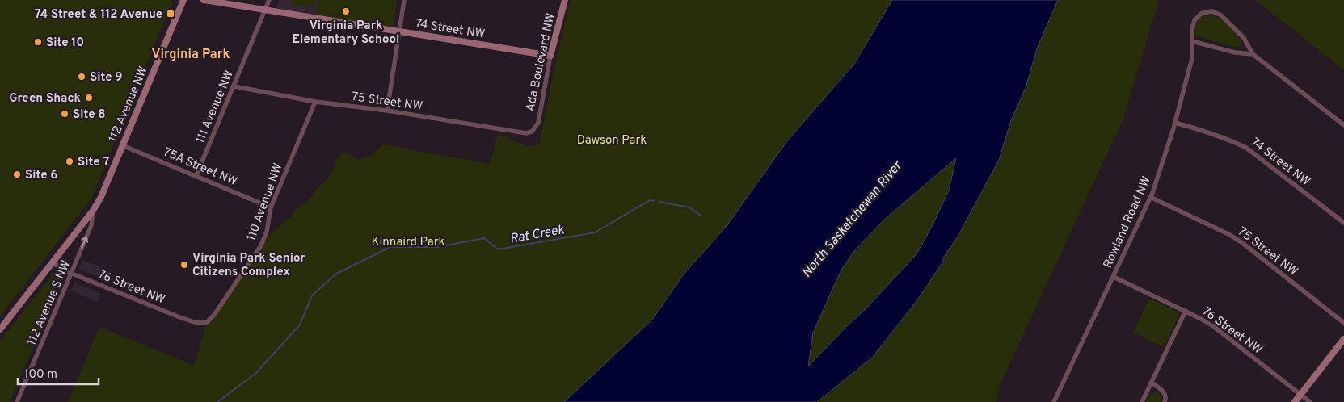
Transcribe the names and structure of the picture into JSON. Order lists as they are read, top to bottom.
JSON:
{
  "streets": {
    "main road": ["74 Street NW", "Ada Boulevard NW", "112 Avenue NW"],
    "street": [
      "75 Street NW",
      "111 Avenue NW",
      "75A Street NW",
      "110 Avenue NW",
      "Rowland Road NW",
      "76 Street NW",
      "112 Avenue S NW"
    ]
  },
  "crossings": [
    ["74 Street NW", "Ada Boulevard NW"],
    ["74 Street NW", "111 Avenue NW"],
    ["74 Street NW", "Rowland Road NW"],
    ["Ada Boulevard NW", "75 Street NW"],
    ["75 Street NW", "111 Avenue NW"],
    ["75 Street NW", "110 Avenue NW"],
    ["75 Street NW", "Rowland Road NW"],
    ["112 Avenue NW", "75A Street NW"],
    ["112 Avenue NW", "76 Street NW"],
    ["112 Avenue NW", "112 Avenue S NW"],
    ["111 Avenue NW", "75A Street NW"],
    ["75A Street NW", "110 Avenue NW"],
    ["110 Avenue NW", "76 Street NW"],
    ["Rowland Road NW", "76 Street NW"],
    ["76 Street NW", "112 Avenue S NW"]
  ],
  "districts": ["Virginia Park"],
  "water": ["North Saskatchewan River", "Rat Creek"],
  "parks": ["Dawson Park", "Kinnaird Park"],
  "places": {
    "other": [
      "Virginia Park Elementary School",
      "Site 10",
      "Site 9",
      "Green Shack",
      "Site 8",
      "Site 7",
      "Site 6",
      "Virginia Park Senior Citizens Complex"
    ],
    "transit": ["74 Street & 112 Avenue"]
  },
  "scale_bar": "100 m"
}
